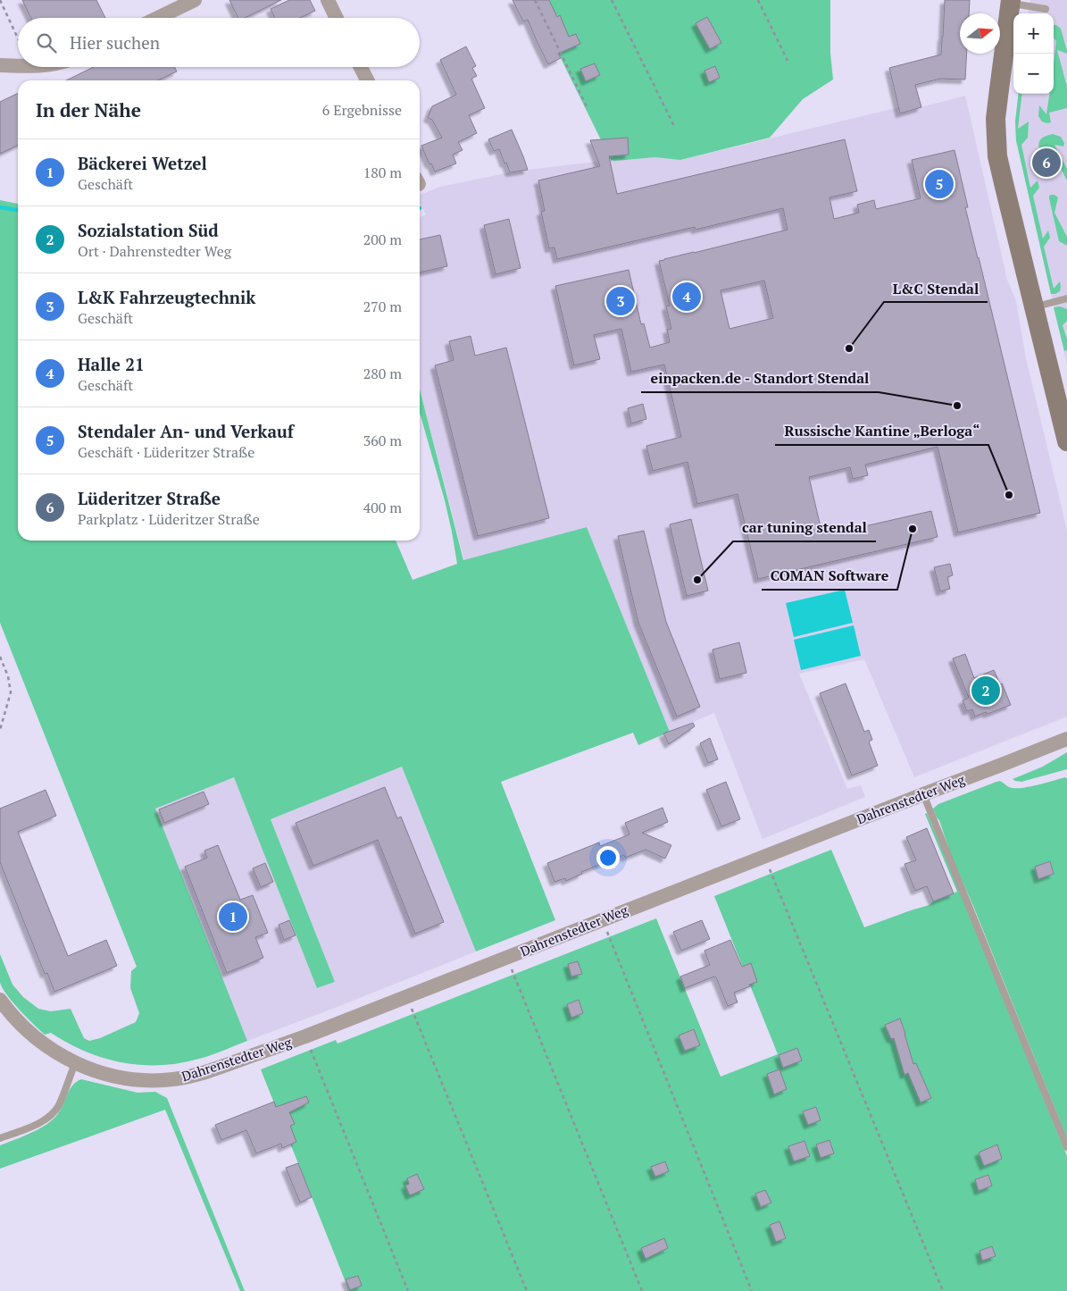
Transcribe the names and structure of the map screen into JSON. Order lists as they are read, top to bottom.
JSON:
{
  "streets": {
    "street": ["Dahrenstedter Weg"]
  },
  "places": [
    "L&C Stendal",
    "einpacken.de - Standort Stendal",
    "Russische Kantine „Berloga“",
    "COMAN Software",
    "car tuning stendal"
  ],
  "north": "right",
  "page": {
    "map_buttons": ["+", "−"],
    "search": "Hier suchen",
    "heading": ["In der Nähe", "6 Ergebnisse"],
    "list": [
      {
        "mark": "1",
        "name": "Bäckerei Wetzel",
        "note": "Geschäft",
        "value": "180 m"
      },
      {
        "mark": "2",
        "name": "Sozialstation Süd",
        "note": "Ort · Dahrenstedter Weg",
        "value": "200 m"
      },
      {
        "mark": "3",
        "name": "L&K Fahrzeugtechnik",
        "note": "Geschäft",
        "value": "270 m"
      },
      {
        "mark": "4",
        "name": "Halle 21",
        "note": "Geschäft",
        "value": "280 m"
      },
      {
        "mark": "5",
        "name": "Stendaler An- und Verkauf",
        "note": "Geschäft · Lüderitzer Straße",
        "value": "360 m"
      },
      {
        "mark": "6",
        "name": "Lüderitzer Straße",
        "note": "Parkplatz · Lüderitzer Straße",
        "value": "400 m"
      }
    ],
    "pins": [
      "6",
      "5",
      "4",
      "3",
      "2",
      "1"
    ]
  }
}
